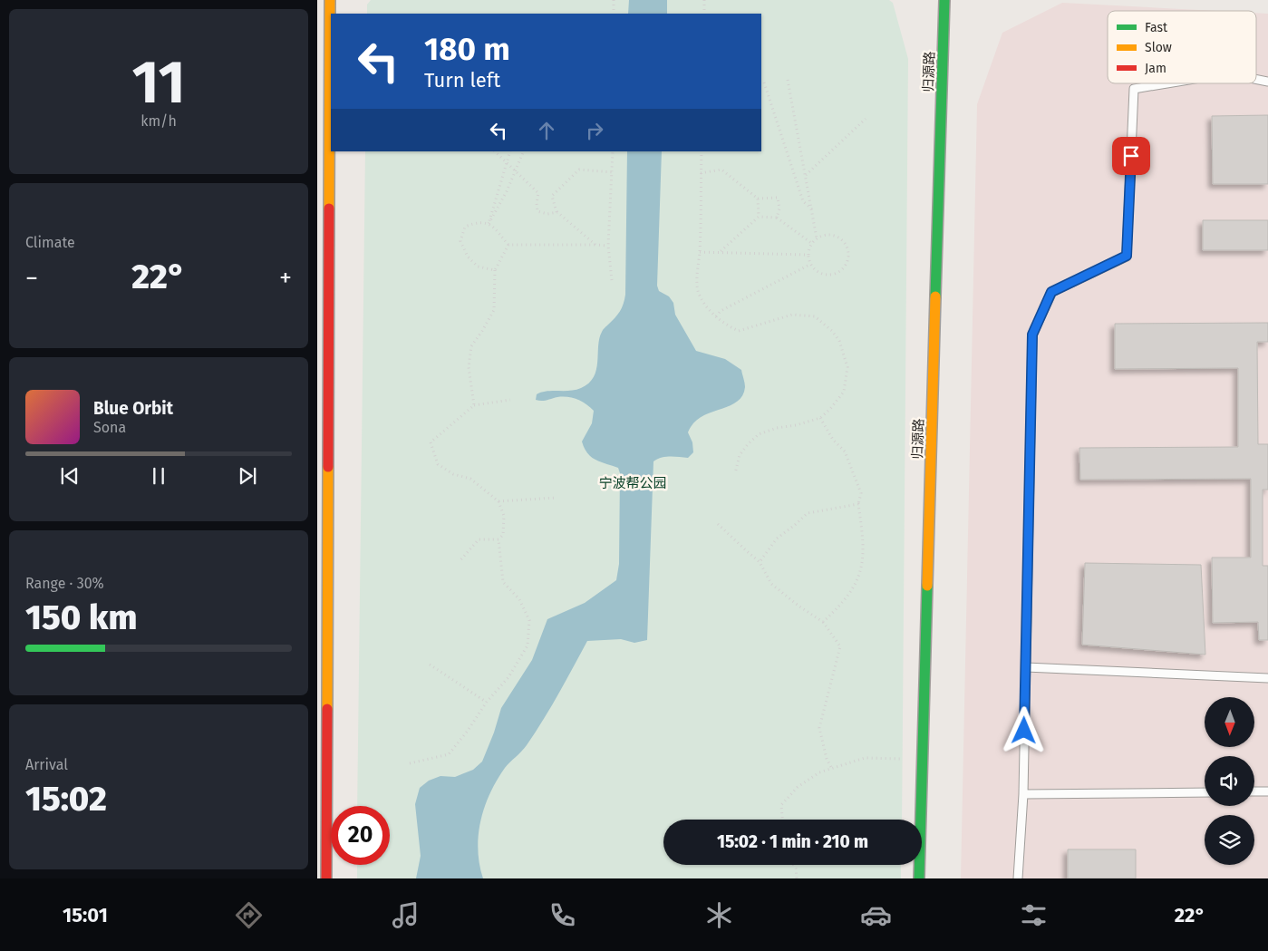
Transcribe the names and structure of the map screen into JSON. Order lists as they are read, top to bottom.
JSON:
{
  "streets": {
    "street": ["归源路"]
  },
  "parks": ["宁波帮公园"],
  "legend": ["Fast", "Slow", "Jam"],
  "north": "bottom",
  "page": {
    "tile": [
      ["11", "km/h"],
      "Climate",
      ["Range · 30%", "150 km"],
      ["Arrival", "15:02"]
    ],
    "turn": ["180 m", "Turn left"],
    "heat": ["−", "22°", "+"],
    "song": ["Blue Orbit", "Sona"],
    "limit": "20",
    "trip": "15:02 · 1 min · 210 m",
    "tabs": ["15:01", "22°"]
  }
}
